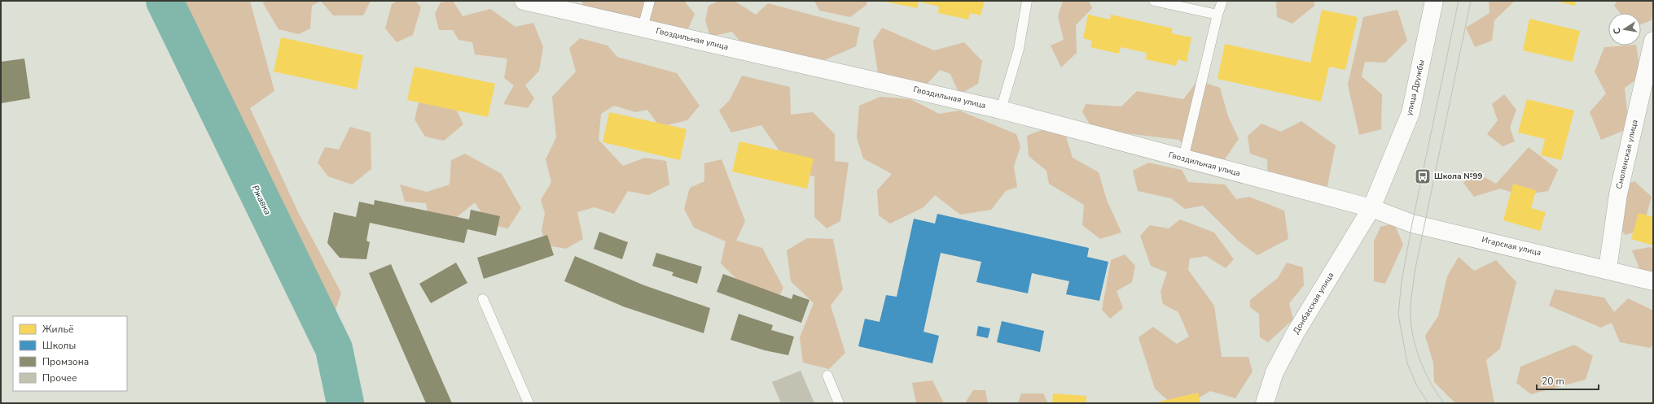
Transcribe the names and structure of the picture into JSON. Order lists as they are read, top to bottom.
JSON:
{
  "streets": {
    "street": [
      "Гвоздильная улица",
      "улица Дружбы",
      "Смоленская улица",
      "Игарская улица",
      "Донбасская улица"
    ]
  },
  "crossings": [
    ["Гвоздильная улица", "улица Дружбы"],
    ["Гвоздильная улица", "Игарская улица"],
    ["Гвоздильная улица", "Донбасская улица"],
    ["улица Дружбы", "Игарская улица"],
    ["улица Дружбы", "Донбасская улица"],
    ["Смоленская улица", "Игарская улица"],
    ["Игарская улица", "Донбасская улица"]
  ],
  "water": ["Ржавка"],
  "places": {
    "bus stop": ["Школа №99"]
  },
  "legend": [
    "Жильё",
    "Школы",
    "Промзона",
    "Прочее"
  ],
  "scale_bar": "20 m",
  "north": "left"
}
